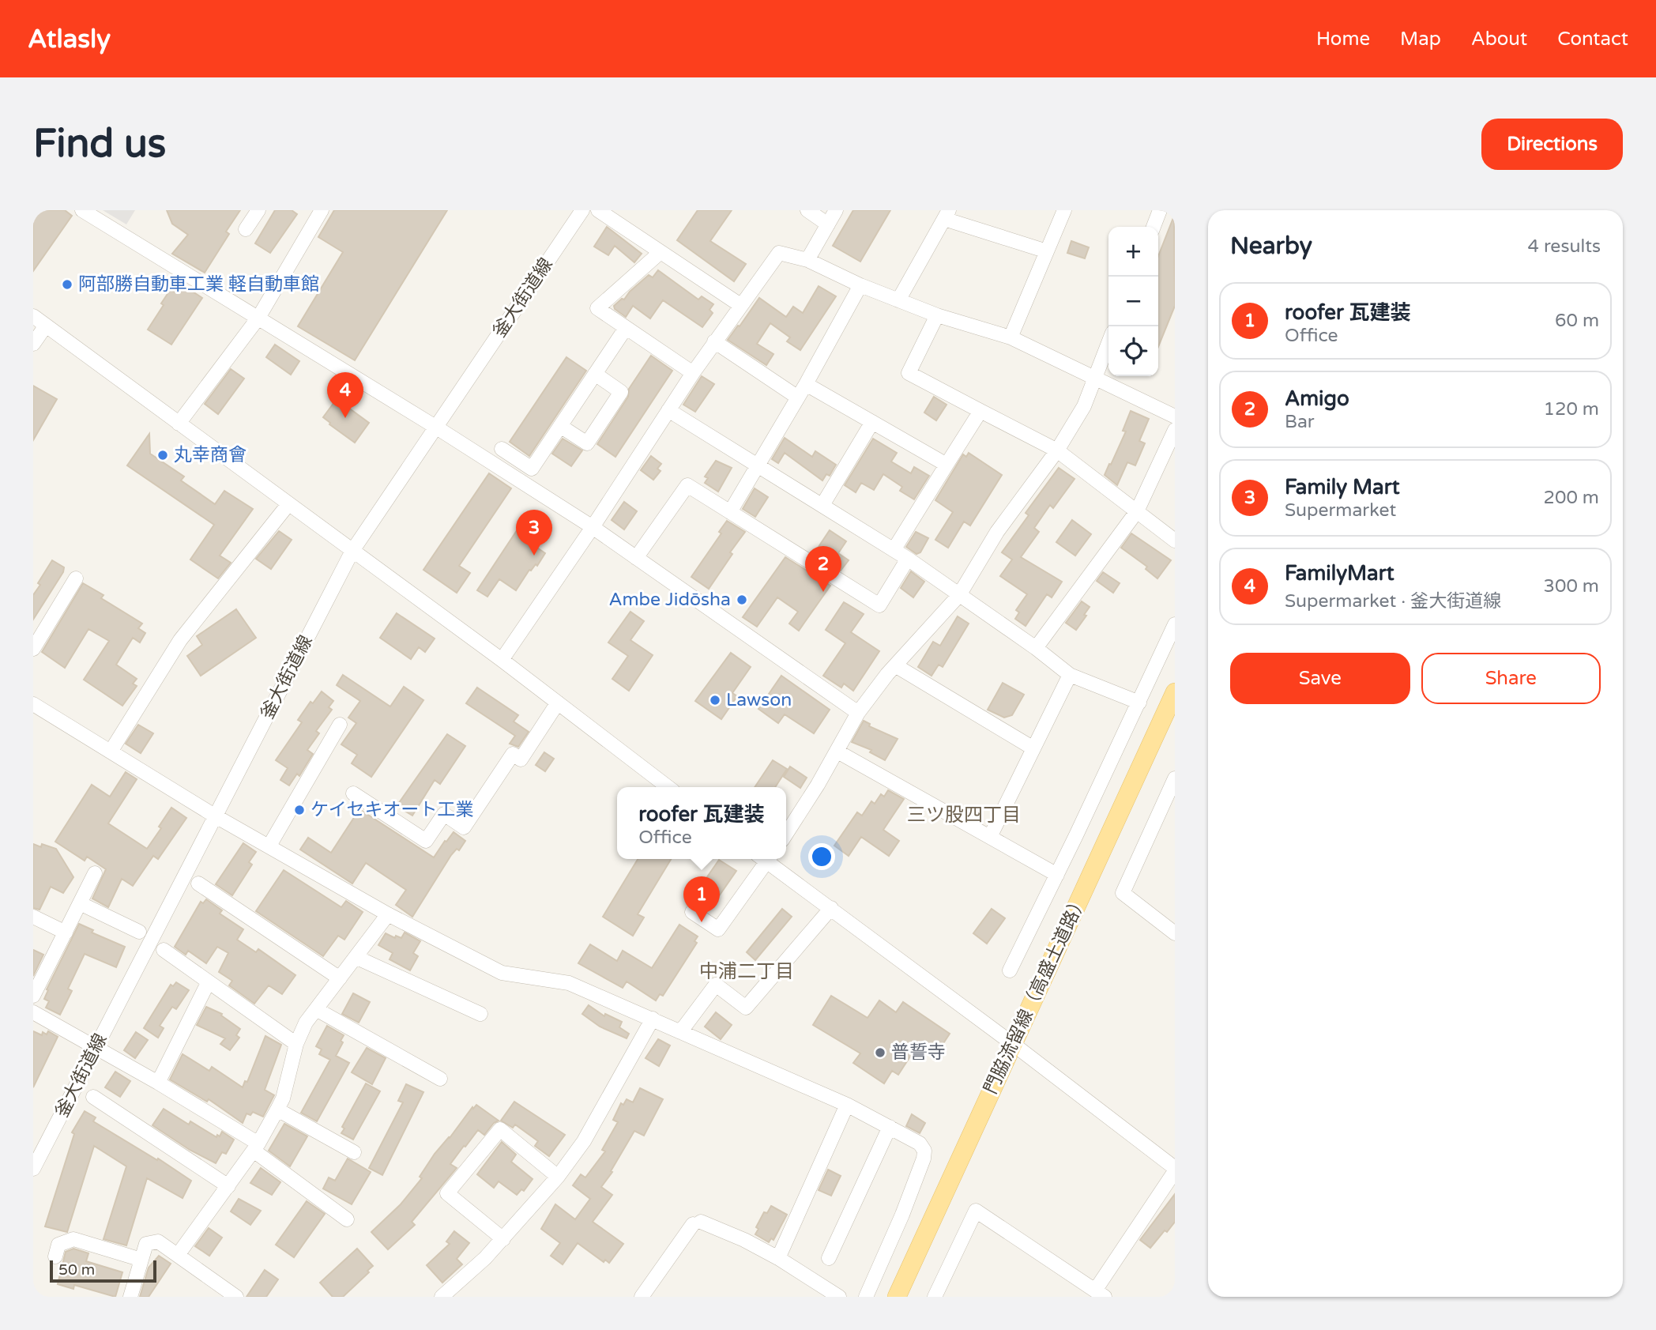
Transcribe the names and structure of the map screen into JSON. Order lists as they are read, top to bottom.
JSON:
{
  "streets": {
    "main road": ["門脇流留線（高盛土道路）"],
    "street": ["釜大街道線"]
  },
  "districts": ["三ツ股四丁目", "中浦二丁目"],
  "places": [
    "阿部勝自動車工業 軽自動車館",
    "丸幸商會",
    "Ambe Jidōsha",
    "Lawson",
    "ケイセキオート工業",
    "普誓寺"
  ],
  "scale_bar": "50 m",
  "page": {
    "header": "Atlasly",
    "nav": [
      "Home",
      "Map",
      "About",
      "Contact"
    ],
    "buttons": [
      "Directions",
      ["Save", "Share"]
    ],
    "title": "Find us",
    "heading": ["Nearby", "4 results"],
    "map_buttons": ["+", "−"],
    "list": [
      {
        "mark": "1",
        "name": "roofer 瓦建装",
        "note": "Office",
        "value": "60 m"
      },
      {
        "mark": "2",
        "name": "Amigo",
        "note": "Bar",
        "value": "120 m"
      },
      {
        "mark": "3",
        "name": "Family Mart",
        "note": "Supermarket",
        "value": "200 m"
      },
      {
        "mark": "4",
        "name": "FamilyMart",
        "note": "Supermarket · 釜大街道線",
        "value": "300 m"
      }
    ],
    "pins": [
      "4",
      "3",
      "2",
      "1"
    ],
    "popup": ["roofer 瓦建装", "Office"],
    "scale": "50 m"
  }
}
